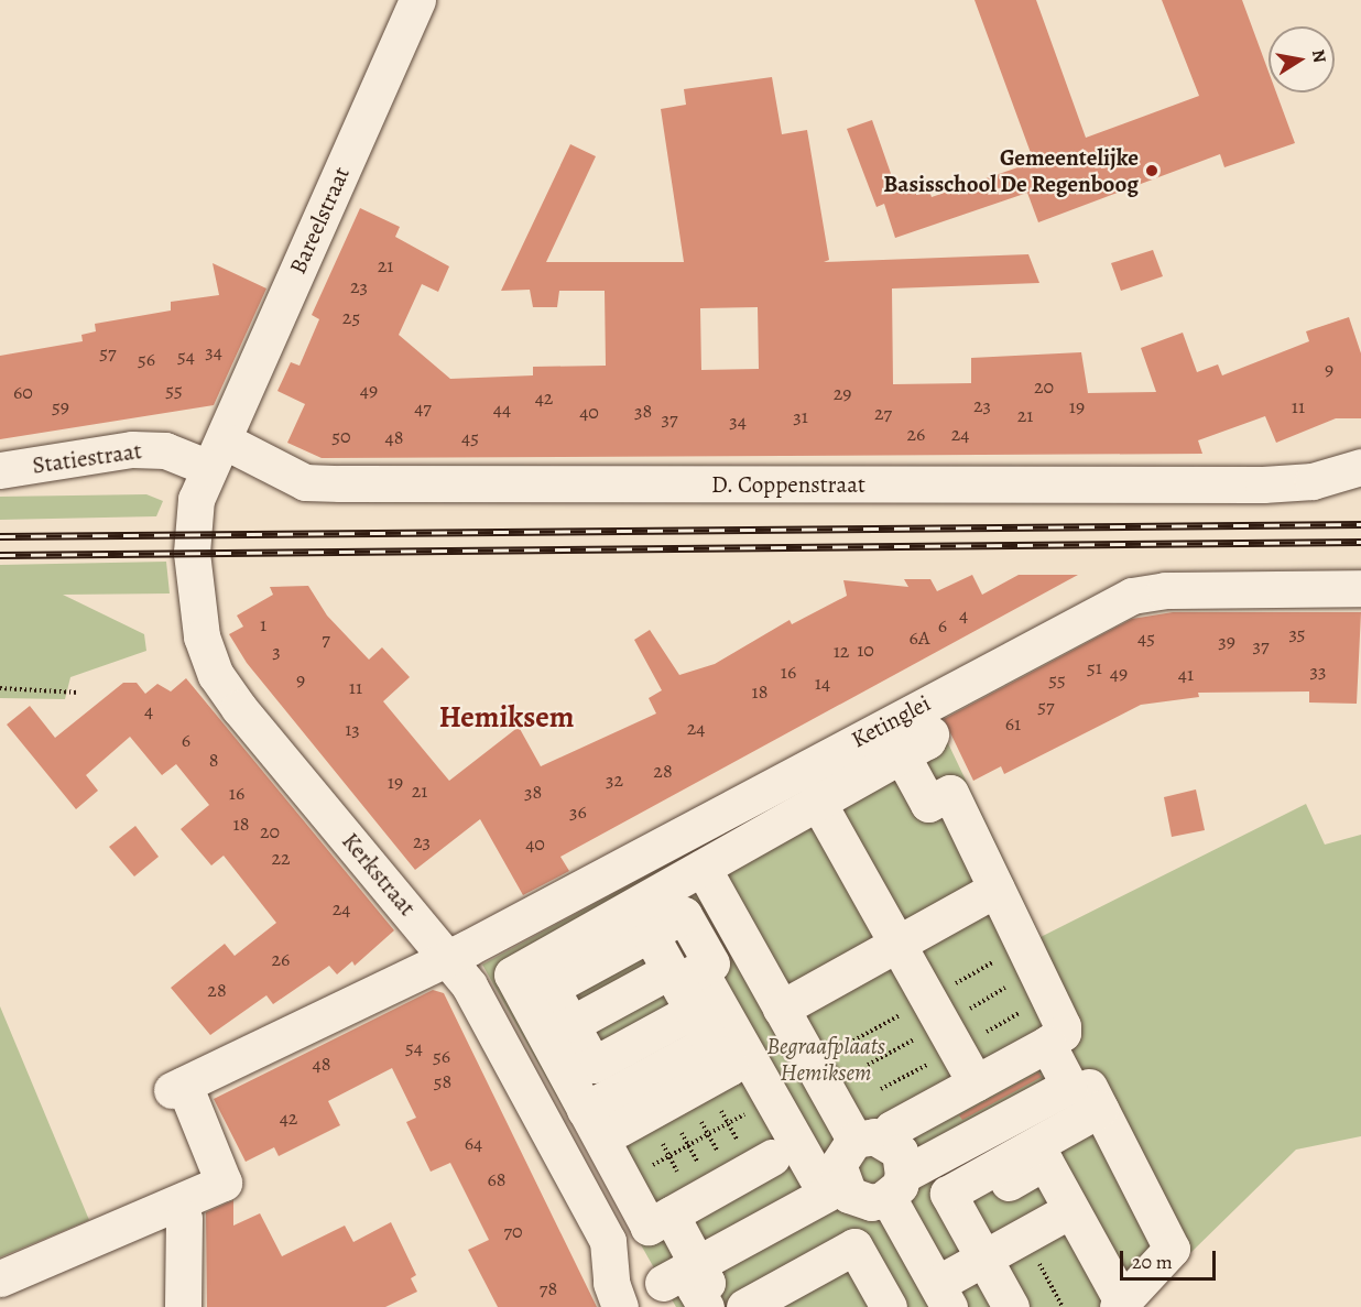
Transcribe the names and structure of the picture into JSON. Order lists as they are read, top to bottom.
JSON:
{
  "streets": {
    "street": [
      "Bareelstraat",
      "Statiestraat",
      "D. Coppenstraat",
      "Ketinglei",
      "Kerkstraat"
    ]
  },
  "crossings": [
    ["Bareelstraat", "Statiestraat"],
    ["Bareelstraat", "D. Coppenstraat"],
    ["Bareelstraat", "Kerkstraat"],
    ["Statiestraat", "D. Coppenstraat"],
    ["Statiestraat", "Kerkstraat"],
    ["D. Coppenstraat", "Kerkstraat"],
    ["Ketinglei", "Kerkstraat"]
  ],
  "districts": ["Hemiksem"],
  "parks": ["Begraafplaats Hemiksem"],
  "places": ["Gemeentelijke Basisschool De Regenboog"],
  "house_numbers": [
    "21",
    "23",
    "25",
    "34",
    "57",
    "54",
    "56",
    "9",
    "20",
    "55",
    "49",
    "60",
    "29",
    "42",
    "23",
    "59",
    "19",
    "11",
    "47",
    "44",
    "38",
    "40",
    "27",
    "21",
    "31",
    "37",
    "34",
    "26",
    "24",
    "50",
    "48",
    "45",
    "4",
    "1",
    "6",
    "35",
    "6A",
    "45",
    "7",
    "39",
    "37",
    "10",
    "3",
    "12",
    "51",
    "33",
    "16",
    "49",
    "41",
    "9",
    "55",
    "14",
    "11",
    "18",
    "57",
    "4",
    "61",
    "24",
    "13",
    "6",
    "8",
    "28",
    "32",
    "19",
    "21",
    "38",
    "16",
    "36",
    "18",
    "20",
    "23",
    "40",
    "22",
    "24",
    "26",
    "28",
    "54",
    "56",
    "48",
    "58",
    "42",
    "64",
    "68",
    "70",
    "78"
  ],
  "scale_bar": "20 m",
  "north": "right"
}
